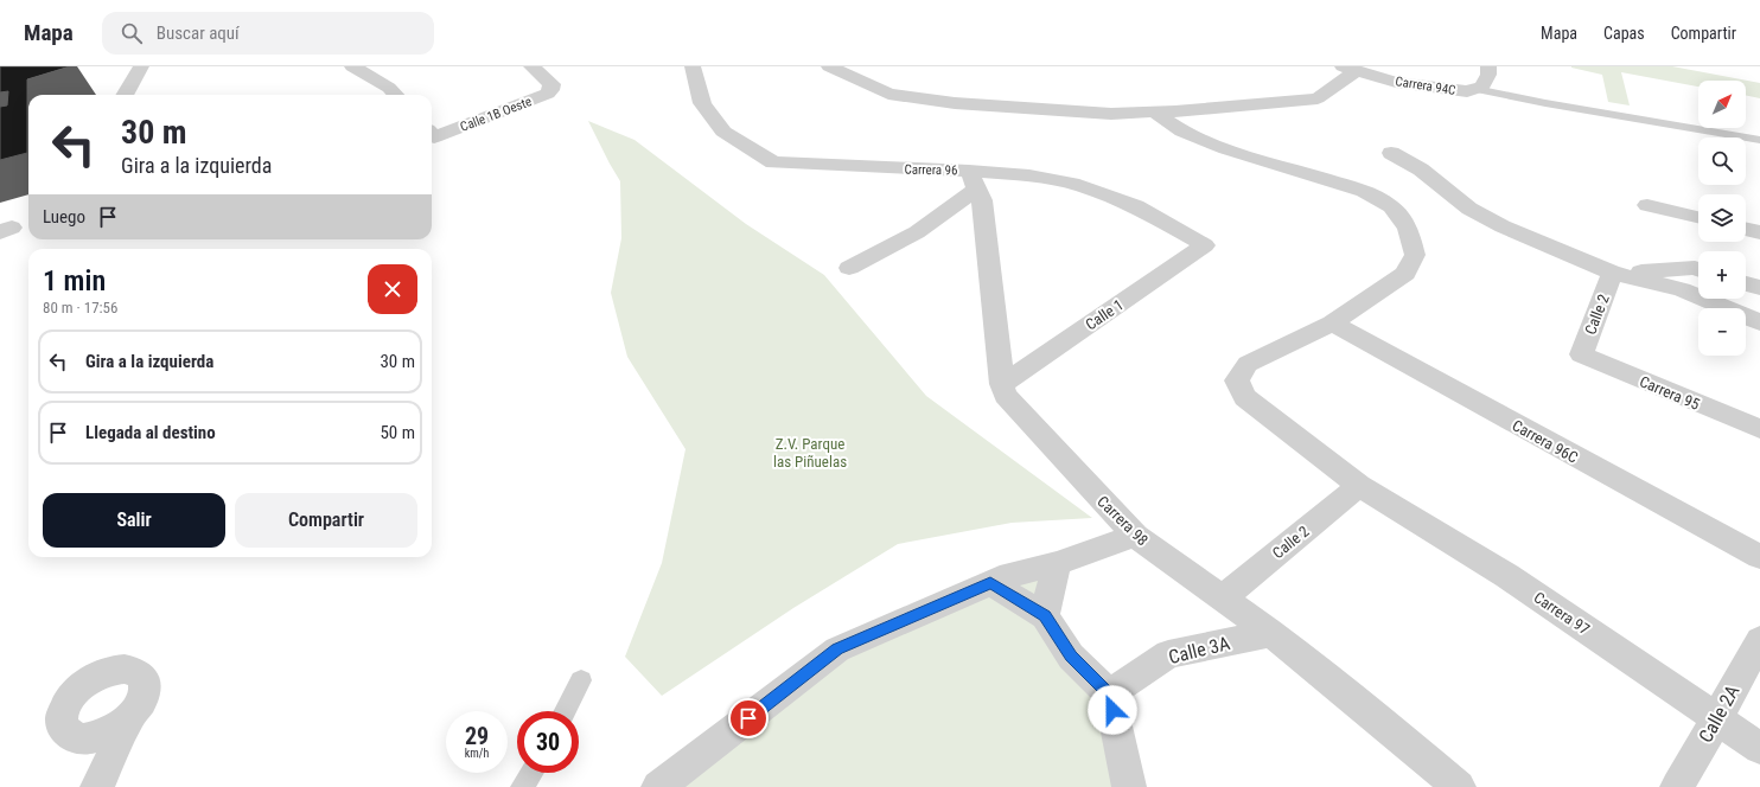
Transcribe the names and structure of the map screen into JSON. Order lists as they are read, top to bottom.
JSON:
{
  "streets": {
    "street": [
      "Carrera 94C",
      "Calle 1B Oeste",
      "Carrera 96",
      "Calle 1",
      "Calle 2",
      "Carrera 95",
      "Carrera 96C",
      "Carrera 98",
      "Carrera 97",
      "Calle 3A",
      "Calle 2A"
    ]
  },
  "crossings": [
    ["Carrera 96", "Calle 1"],
    ["Carrera 96", "Carrera 98"],
    ["Calle 1", "Carrera 98"],
    ["Calle 2", "Carrera 95"],
    ["Calle 2", "Carrera 98"],
    ["Calle 2", "Carrera 97"],
    ["Carrera 96C", "Carrera 97"],
    ["Carrera 98", "Calle 3A"],
    ["Carrera 97", "Calle 2A"]
  ],
  "parks": ["Z.V. Parque las Piñuelas"],
  "north": "top right",
  "page": {
    "header": "Mapa",
    "search": "Buscar aquí",
    "nav": ["Mapa", "Capas", "Compartir"],
    "map_buttons": ["+", "−"],
    "turn": ["30 m", "Gira a la izquierda"],
    "then": "Luego",
    "heading": ["1 min", "80 m · 17:56"],
    "list": [
      {
        "name": "Gira a la izquierda",
        "value": "30 m"
      },
      {
        "name": "Llegada al destino",
        "value": "50 m"
      }
    ],
    "buttons": ["Salir", "Compartir"],
    "speed": "29 km/h",
    "limit": "30"
  }
}
